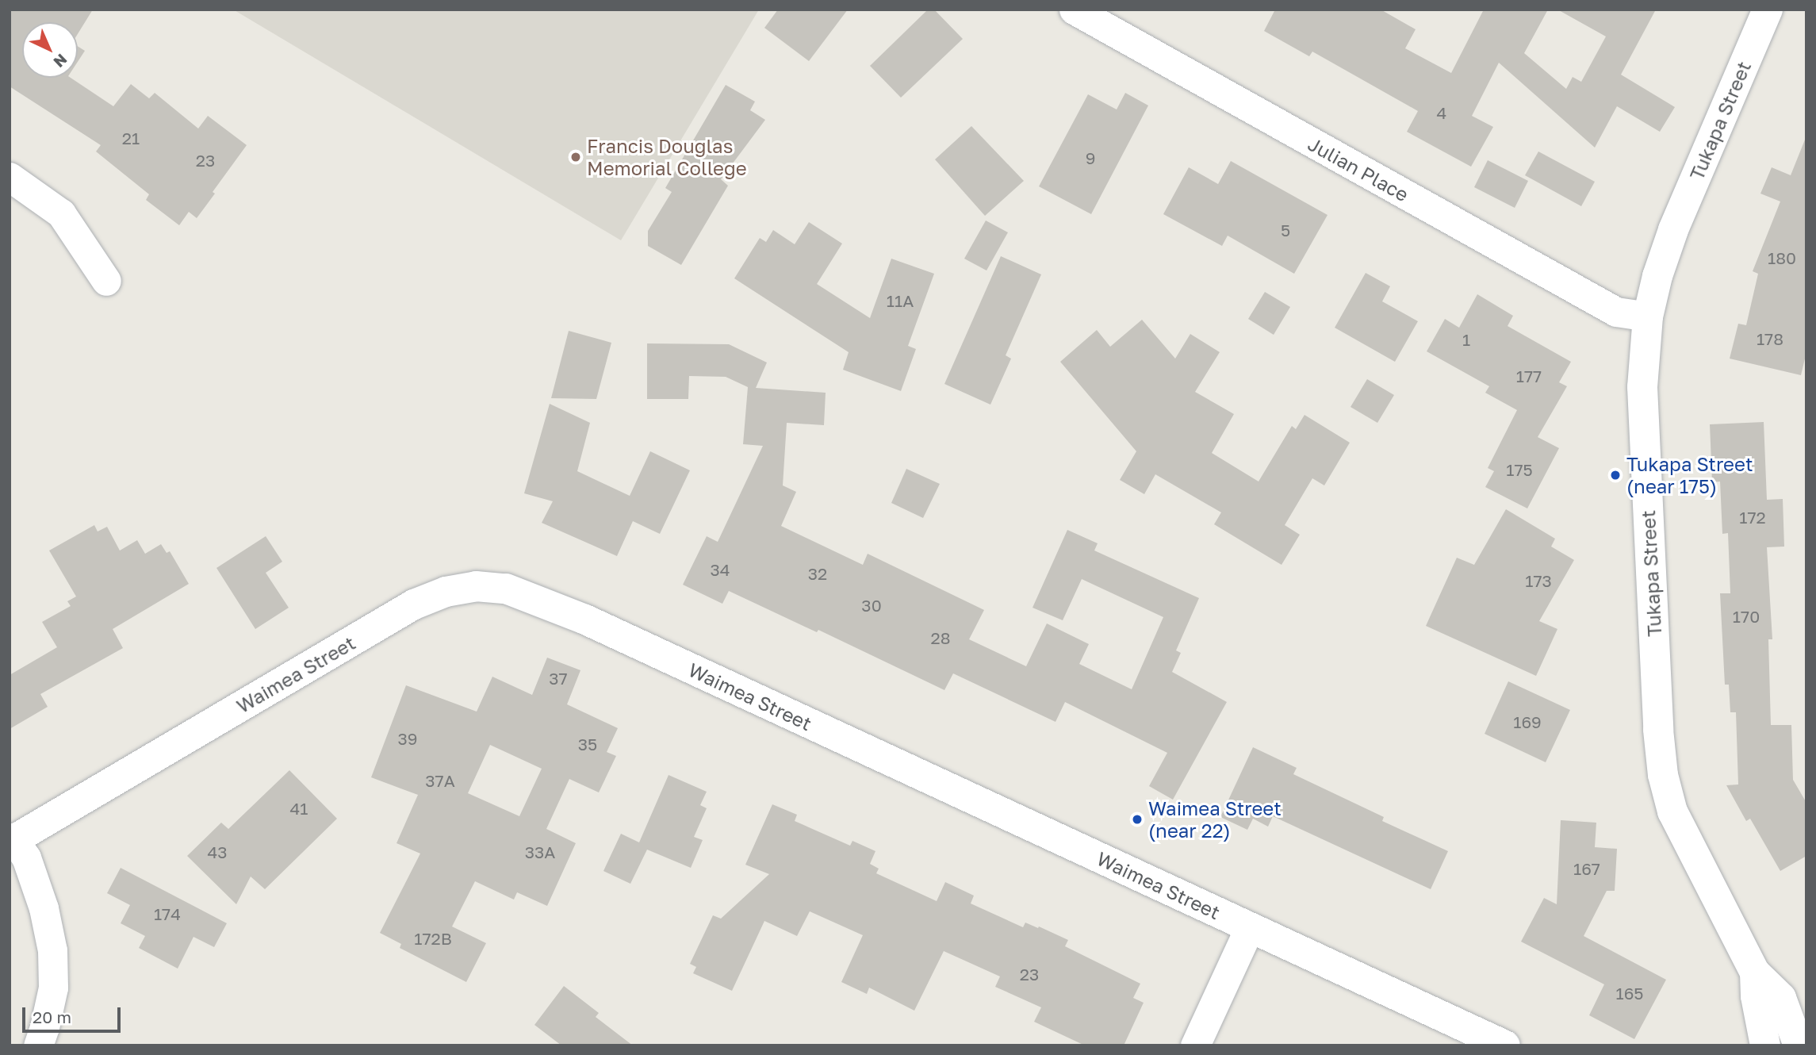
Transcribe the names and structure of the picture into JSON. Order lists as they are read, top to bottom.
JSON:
{
  "streets": {
    "main road": ["Tukapa Street", "Waimea Street"],
    "street": ["Julian Place"]
  },
  "crossings": [
    ["Tukapa Street", "Julian Place"]
  ],
  "places": ["Francis Douglas Memorial College", "Tukapa Street (near 175)", "Waimea Street (near 22)"],
  "house_numbers": [
    "4",
    "21",
    "9",
    "23",
    "5",
    "180",
    "11A",
    "178",
    "1",
    "177",
    "175",
    "172",
    "34",
    "32",
    "173",
    "30",
    "170",
    "28",
    "37",
    "169",
    "39",
    "35",
    "37A",
    "41",
    "43",
    "33A",
    "167",
    "174",
    "172B",
    "23",
    "165"
  ],
  "scale_bar": "20 m",
  "north": "bottom right"
}
